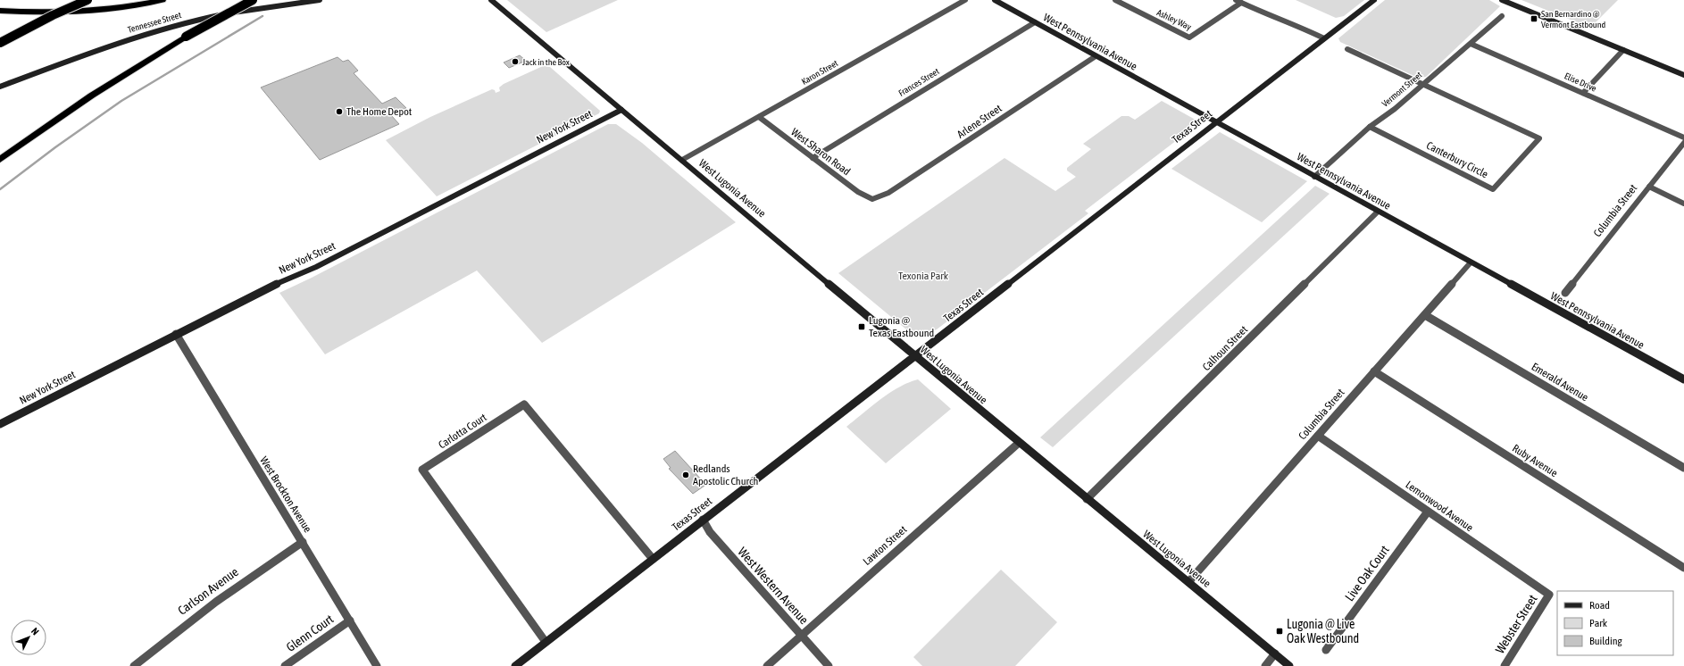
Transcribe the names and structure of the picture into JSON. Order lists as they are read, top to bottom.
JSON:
{
  "streets": {
    "street": [
      "Ashley Way",
      "Tennessee Street",
      "West Pennsylvania Avenue",
      "Karon Street",
      "Frances Street",
      "Elise Drive",
      "Vermont Street",
      "Arlene Street",
      "New York Street",
      "Texas Street",
      "West Sharon Road",
      "Canterbury Circle",
      "West Lugonia Avenue",
      "Columbia Street",
      "Calhoun Street",
      "Emerald Avenue",
      "Carlotta Court",
      "Ruby Avenue",
      "West Brockton Avenue",
      "Lemonwood Avenue",
      "Lawton Street",
      "Live Oak Court",
      "West Western Avenue",
      "Carlson Avenue",
      "Webster Street",
      "Glenn Court"
    ]
  },
  "crossings": [
    ["West Pennsylvania Avenue", "Frances Street"],
    ["West Pennsylvania Avenue", "Vermont Street"],
    ["West Pennsylvania Avenue", "Arlene Street"],
    ["West Pennsylvania Avenue", "Texas Street"],
    ["West Pennsylvania Avenue", "Columbia Street"],
    ["West Pennsylvania Avenue", "Calhoun Street"],
    ["Karon Street", "West Sharon Road"],
    ["Karon Street", "West Lugonia Avenue"],
    ["Frances Street", "West Sharon Road"],
    ["Elise Drive", "Vermont Street"],
    ["Vermont Street", "Canterbury Circle"],
    ["Arlene Street", "West Sharon Road"],
    ["New York Street", "West Lugonia Avenue"],
    ["New York Street", "West Brockton Avenue"],
    ["Texas Street", "West Lugonia Avenue"],
    ["Texas Street", "Carlotta Court"],
    ["Texas Street", "West Western Avenue"],
    ["West Lugonia Avenue", "Columbia Street"],
    ["West Lugonia Avenue", "Calhoun Street"],
    ["West Lugonia Avenue", "Lawton Street"],
    ["Columbia Street", "Emerald Avenue"],
    ["Columbia Street", "Ruby Avenue"],
    ["Columbia Street", "Lemonwood Avenue"],
    ["West Brockton Avenue", "Carlson Avenue"],
    ["West Brockton Avenue", "Glenn Court"],
    ["Lemonwood Avenue", "Live Oak Court"],
    ["Lemonwood Avenue", "Webster Street"],
    ["Lawton Street", "West Western Avenue"]
  ],
  "parks": ["Texonia Park"],
  "places": {
    "transit": ["San Bernardino @ Vermont Eastbound", "Lugonia @ Texas Eastbound", "Lugonia @ Live Oak Westbound"],
    "other": ["Jack in the Box", "The Home Depot", "Redlands Apostolic Church"]
  },
  "legend": ["Road", "Park", "Building"],
  "north": "top right"
}
